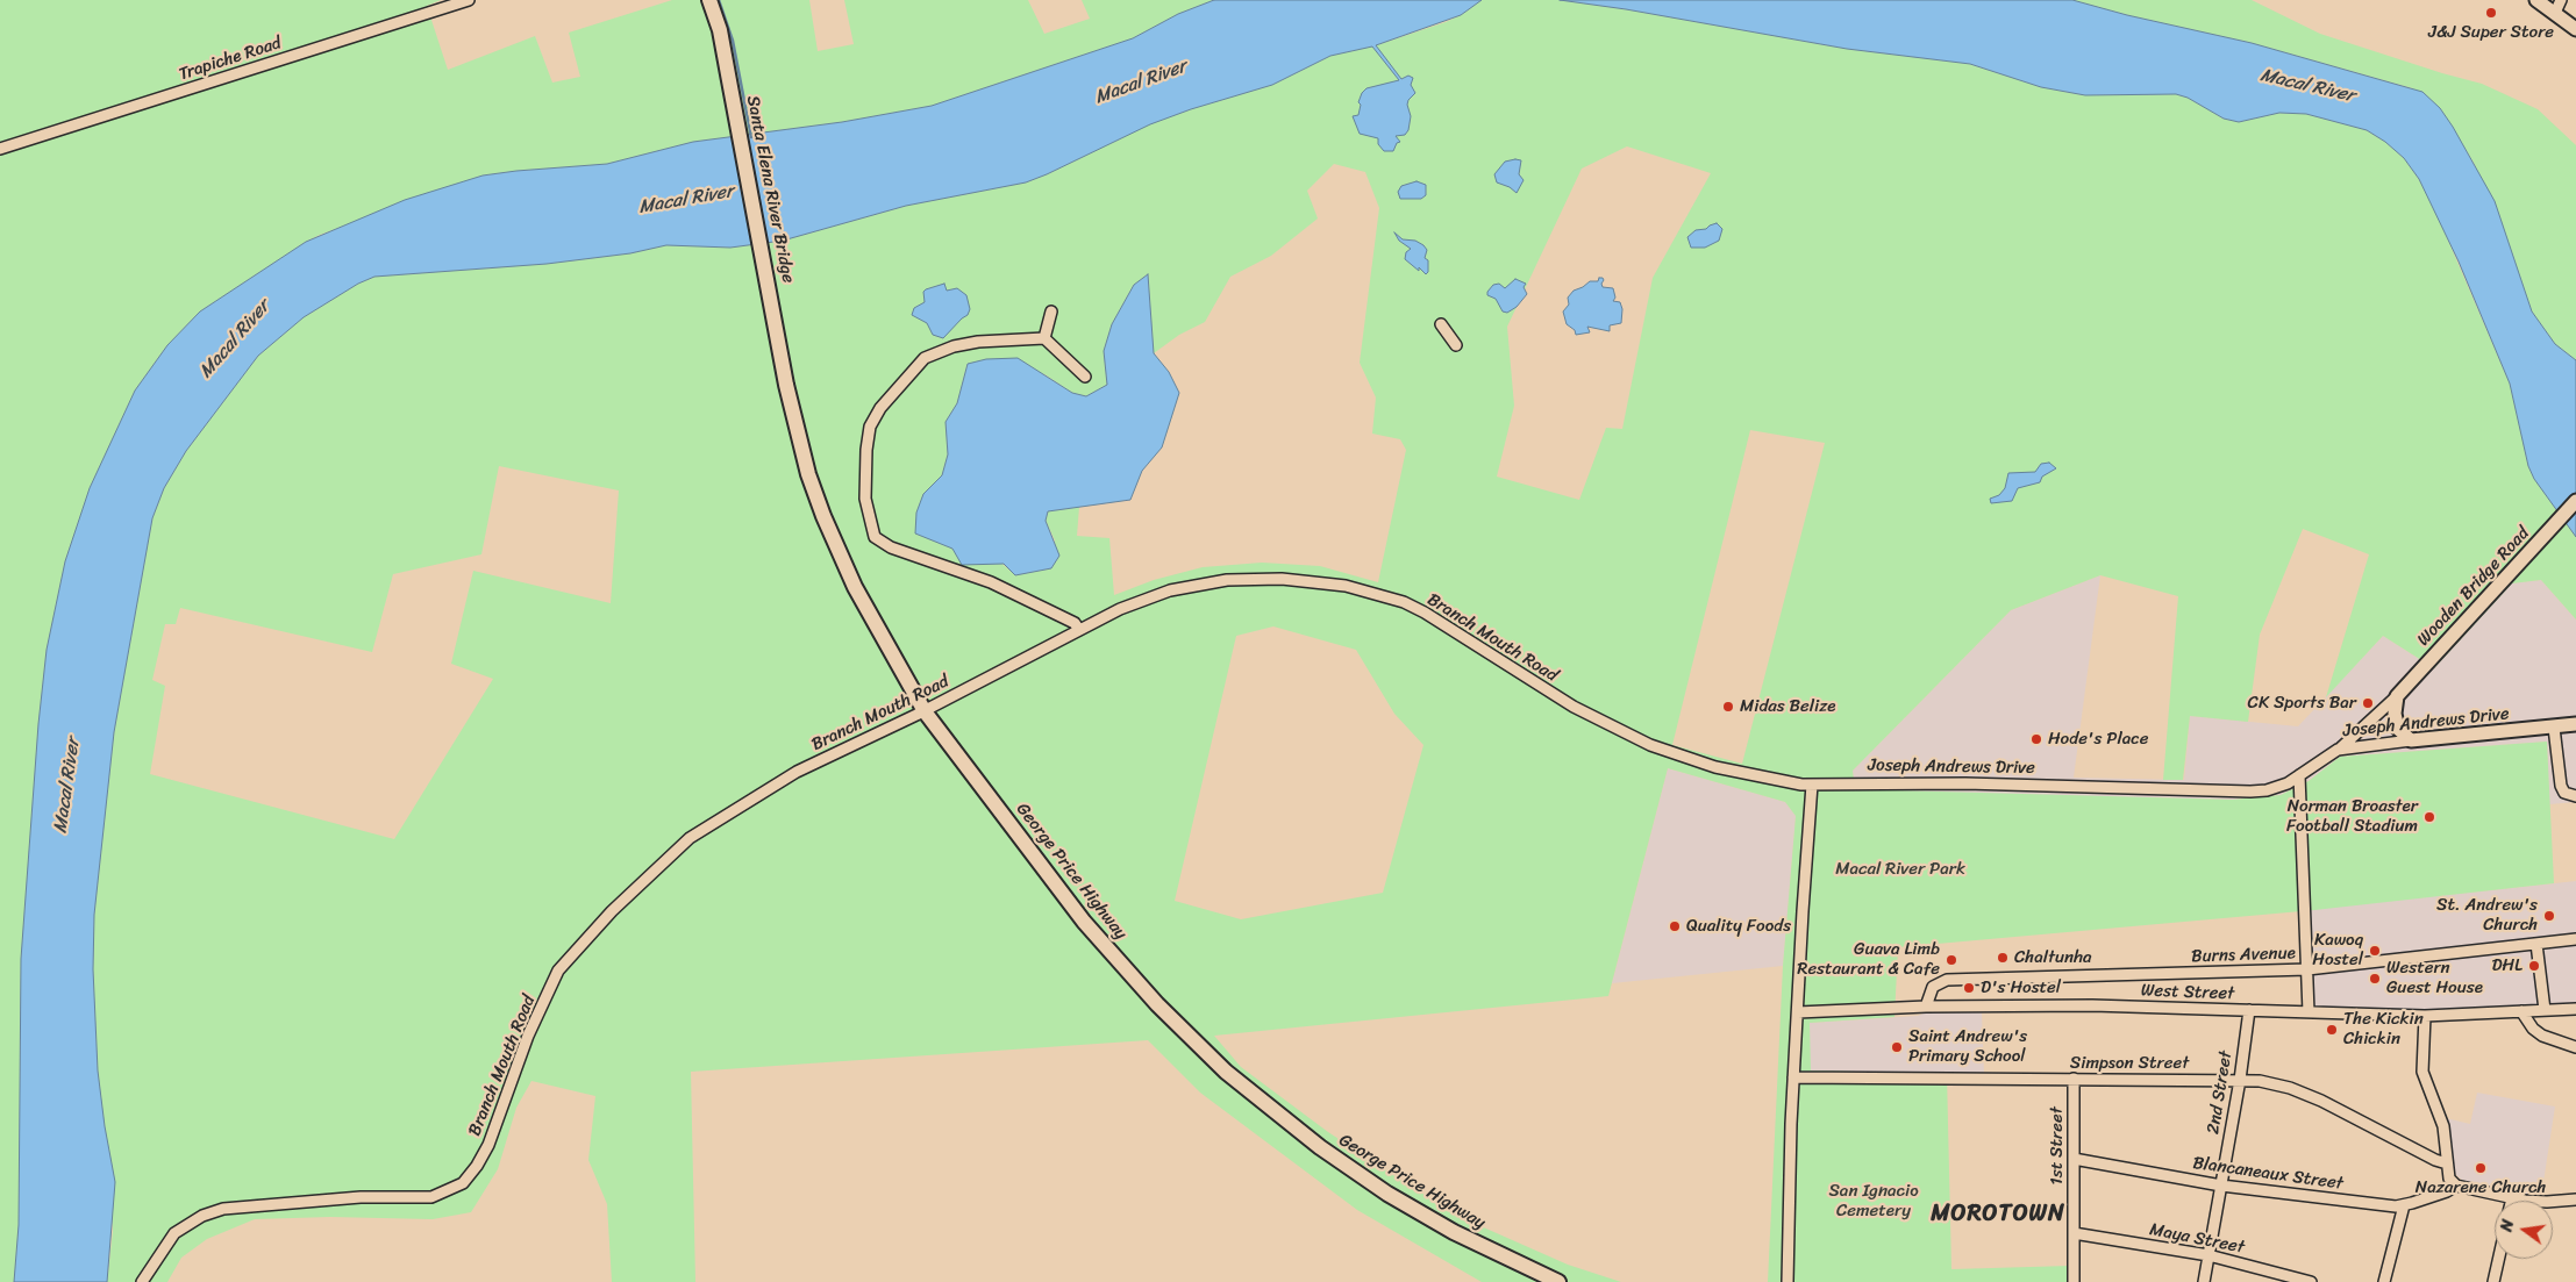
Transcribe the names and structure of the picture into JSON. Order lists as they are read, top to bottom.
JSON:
{
  "streets": {
    "highway": ["Santa Elena River Bridge", "George Price Highway"],
    "main road": ["Wooden Bridge Road", "Joseph Andrews Drive"],
    "street": [
      "Trapiche Road",
      "Branch Mouth Road",
      "Burns Avenue",
      "West Street",
      "Simpson Street",
      "2nd Street",
      "1st Street",
      "Blancaneaux Street",
      "Maya Street"
    ]
  },
  "crossings": [
    ["Santa Elena River Bridge", "George Price Highway"],
    ["Branch Mouth Road", "Joseph Andrews Drive"],
    ["Branch Mouth Road", "George Price Highway"],
    ["Burns Avenue", "West Street"],
    ["West Street", "2nd Street"],
    ["Simpson Street", "2nd Street"],
    ["Simpson Street", "1st Street"],
    ["2nd Street", "Blancaneaux Street"],
    ["2nd Street", "Maya Street"],
    ["1st Street", "Blancaneaux Street"],
    ["1st Street", "Maya Street"]
  ],
  "districts": ["MOROTOWN"],
  "water": ["Macal River"],
  "parks": ["Macal River Park", "San Ignacio Cemetery"],
  "places": [
    "J&J Super Store",
    "CK Sports Bar",
    "Midas Belize",
    "Hode's Place",
    "Norman Broaster Football Stadium",
    "St. Andrew's Church",
    "Quality Foods",
    "Kawoq Hostel",
    "Chaltunha",
    "Guava Limb Restaurant & Cafe",
    "DHL",
    "Western Guest House",
    "D's Hostel",
    "The Kickin Chickin",
    "Saint Andrew's Primary School",
    "Nazarene Church"
  ],
  "north": "left"
}
